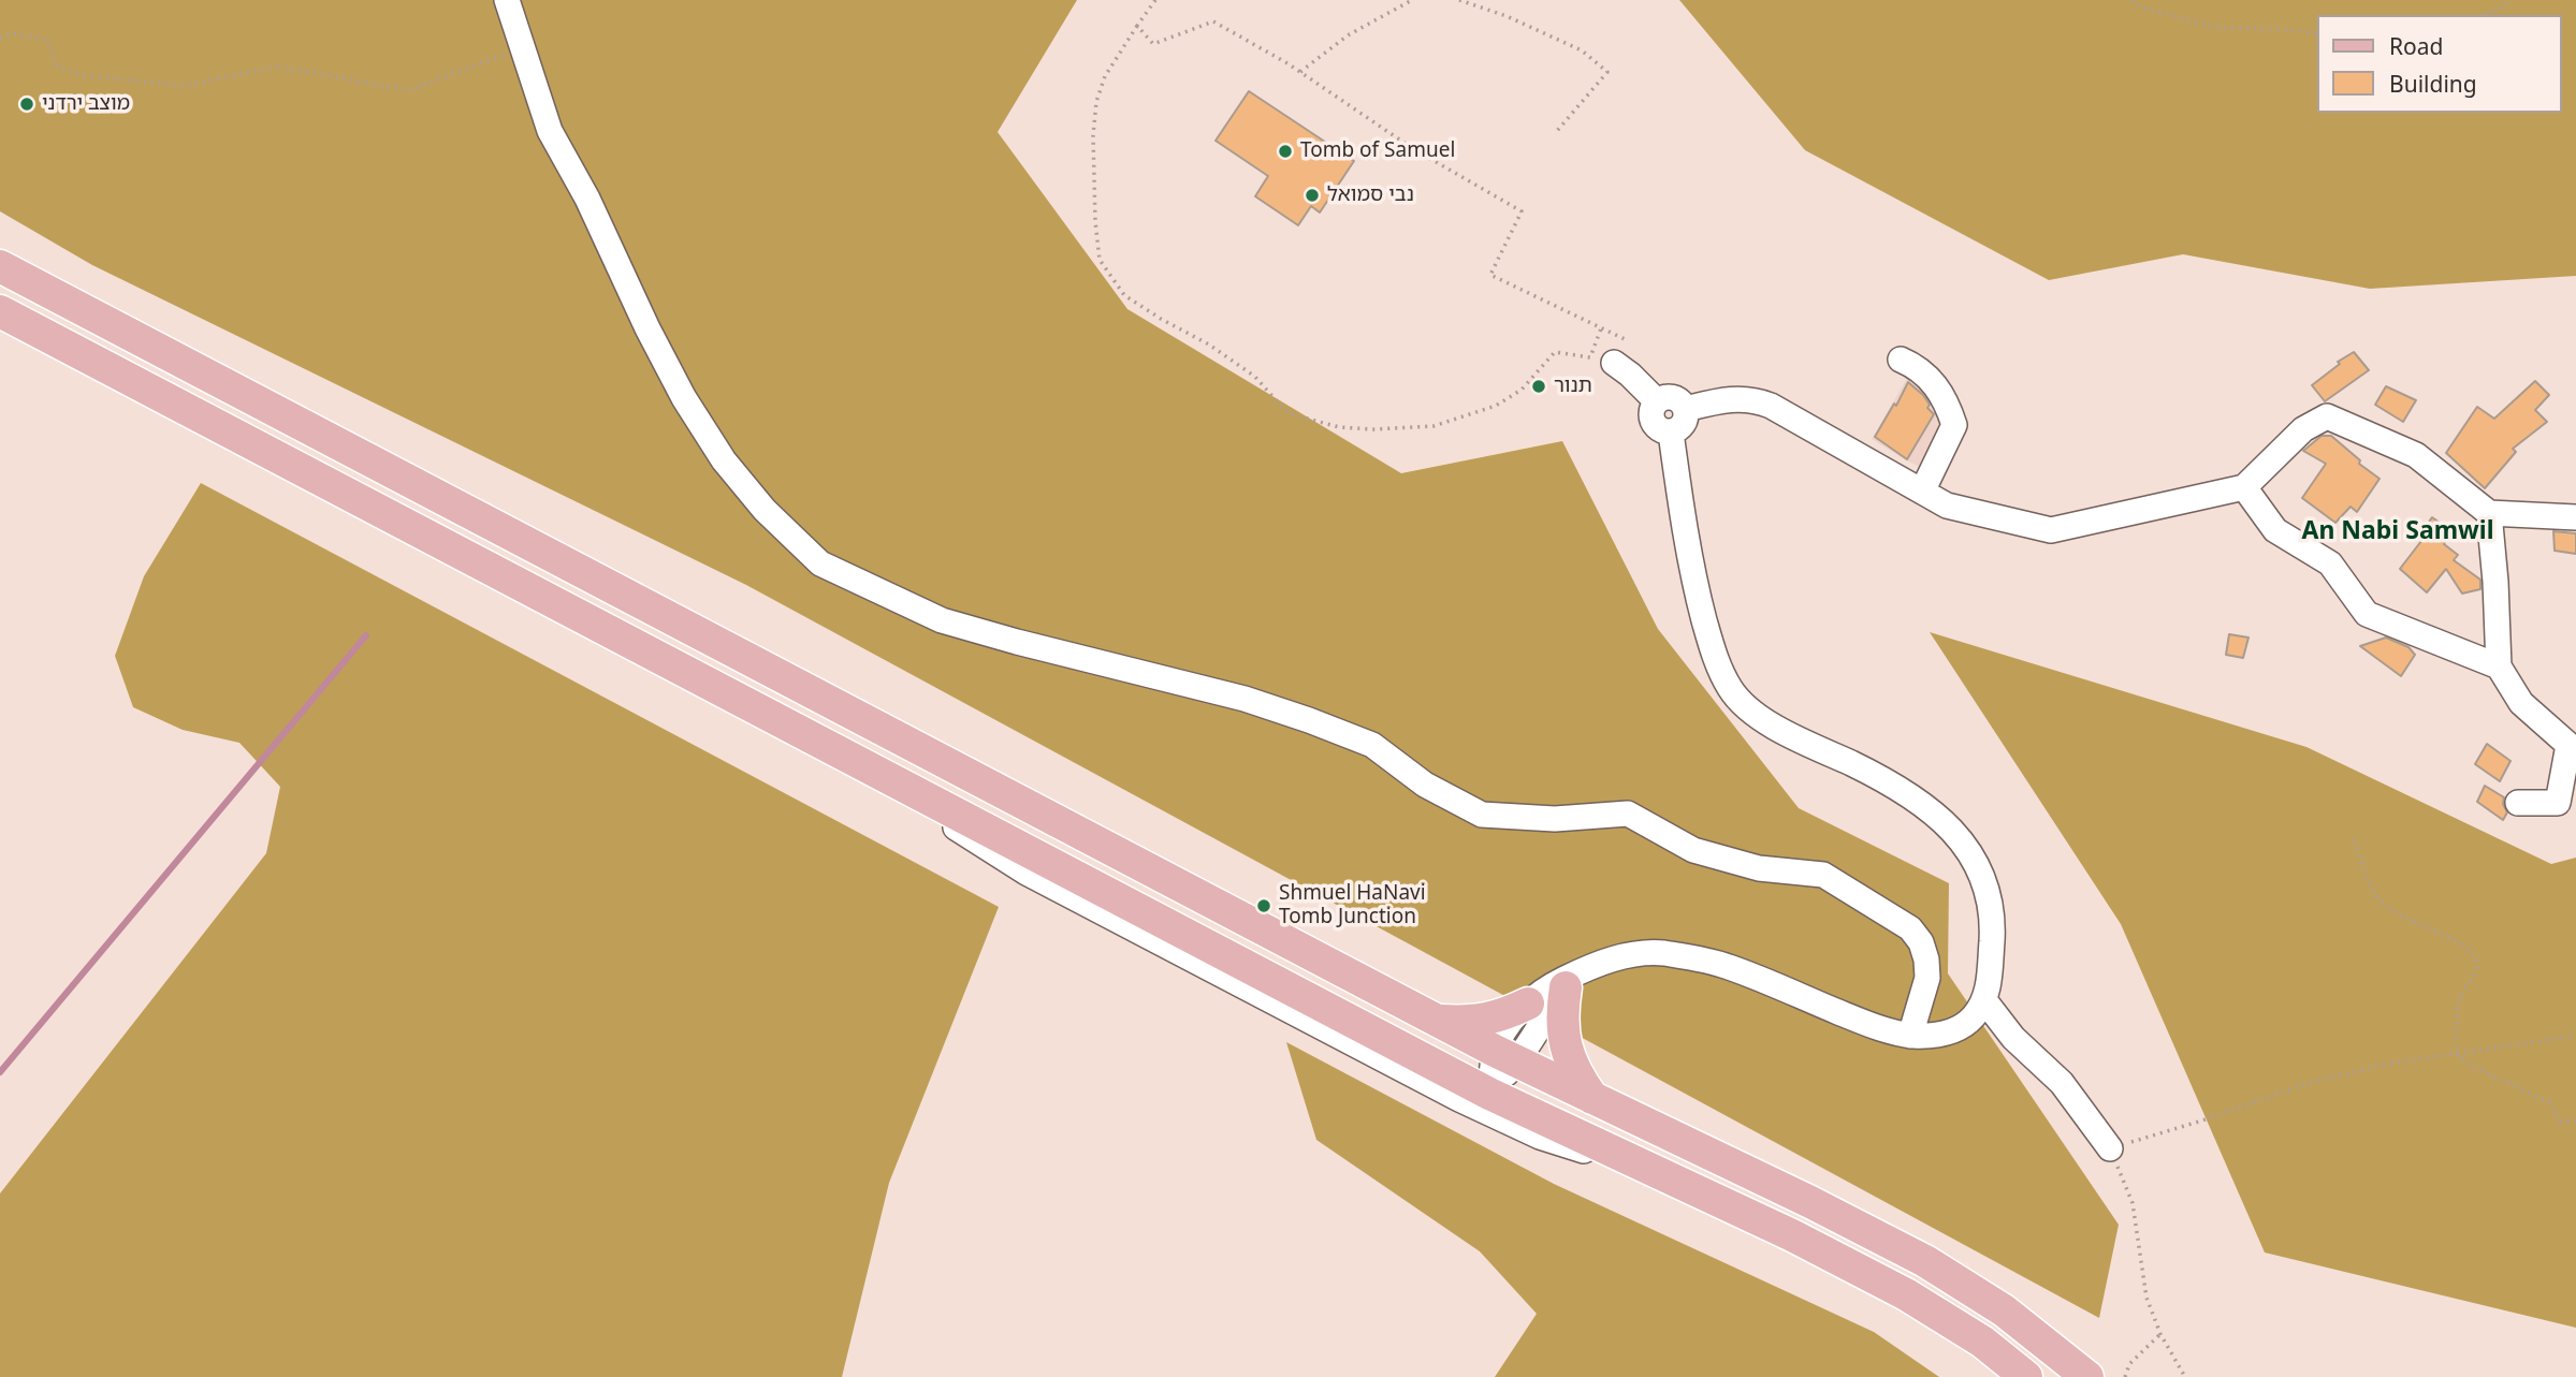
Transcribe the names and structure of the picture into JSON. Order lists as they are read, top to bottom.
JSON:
{
  "districts": ["An Nabi Samwil"],
  "places": [
    "מוצב ירדני",
    "Tomb of Samuel",
    "נבי סמואל",
    "תנור",
    "Shmuel HaNavi Tomb Junction"
  ],
  "legend": ["Road", "Building"]
}
